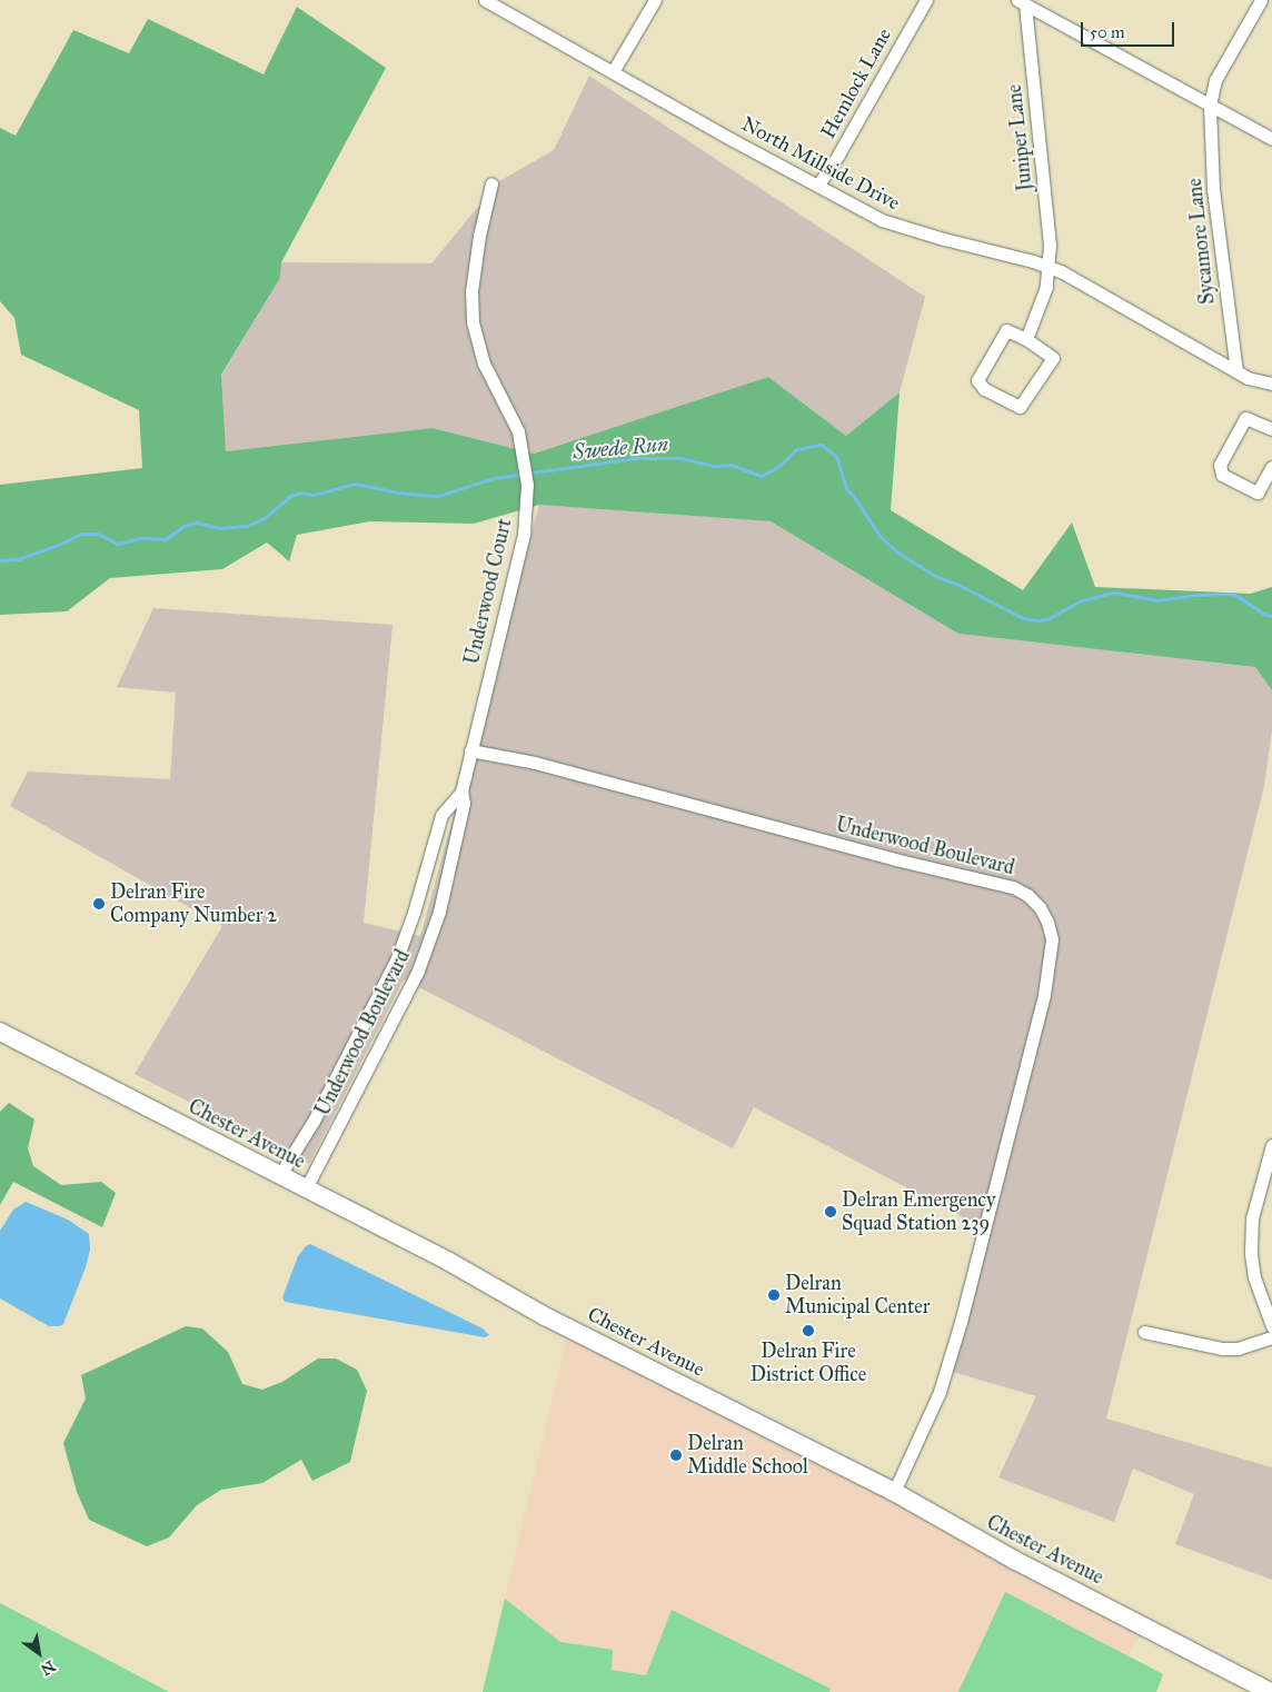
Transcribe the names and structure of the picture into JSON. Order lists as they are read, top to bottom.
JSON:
{
  "streets": {
    "street": [
      "Hemlock Lane",
      "Juniper Lane",
      "North Millside Drive",
      "Sycamore Lane",
      "Underwood Court",
      "Underwood Boulevard",
      "Chester Avenue"
    ]
  },
  "crossings": [
    ["Hemlock Lane", "North Millside Drive"],
    ["Juniper Lane", "North Millside Drive"],
    ["North Millside Drive", "Sycamore Lane"],
    ["Underwood Court", "Underwood Boulevard"],
    ["Underwood Boulevard", "Chester Avenue"]
  ],
  "water": ["Swede Run"],
  "places": [
    "Delran Fire Company Number 2",
    "Delran Emergency Squad Station 239",
    "Delran Municipal Center",
    "Delran Fire District Office",
    "Delran Middle School"
  ],
  "scale_bar": "50 m",
  "north": "bottom right"
}
